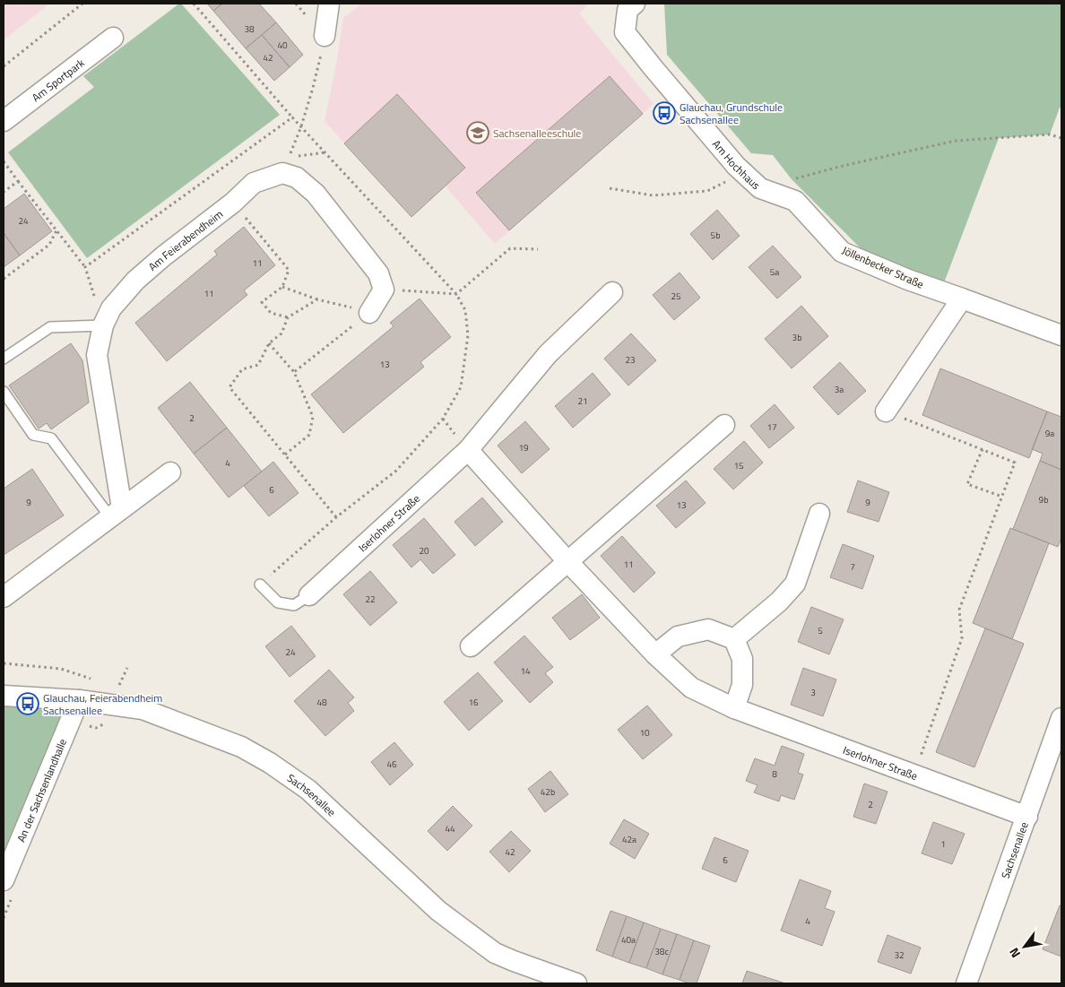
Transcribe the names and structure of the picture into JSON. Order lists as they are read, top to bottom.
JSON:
{
  "streets": {
    "street": [
      "Am Sportpark",
      "Am Hochhaus",
      "Am Feierabendheim",
      "Jöllenbecker Straße",
      "Iserlohner Straße",
      "An der Sachsenlandhalle",
      "Sachsenallee"
    ]
  },
  "crossings": [
    ["Am Hochhaus", "Jöllenbecker Straße"],
    ["Iserlohner Straße", "Sachsenallee"],
    ["An der Sachsenlandhalle", "Sachsenallee"]
  ],
  "places": {
    "bus stop": ["Glauchau, Grundschule Sachsenallee", "Glauchau, Feierabendheim Sachsenallee"],
    "school or university": ["Sachsenalleeschule"]
  },
  "house_numbers": [
    "38",
    "40",
    "42",
    "24",
    "5b",
    "11",
    "5a",
    "11",
    "25",
    "3b",
    "23",
    "13",
    "3a",
    "21",
    "2",
    "17",
    "9a",
    "19",
    "4",
    "15",
    "6",
    "9b",
    "9",
    "9",
    "13",
    "20",
    "11",
    "7",
    "22",
    "5",
    "24",
    "14",
    "3",
    "48",
    "16",
    "10",
    "46",
    "8",
    "42b",
    "2",
    "44",
    "42a",
    "1",
    "42",
    "6",
    "4",
    "40a",
    "38c",
    "32"
  ],
  "north": "bottom left"
}
